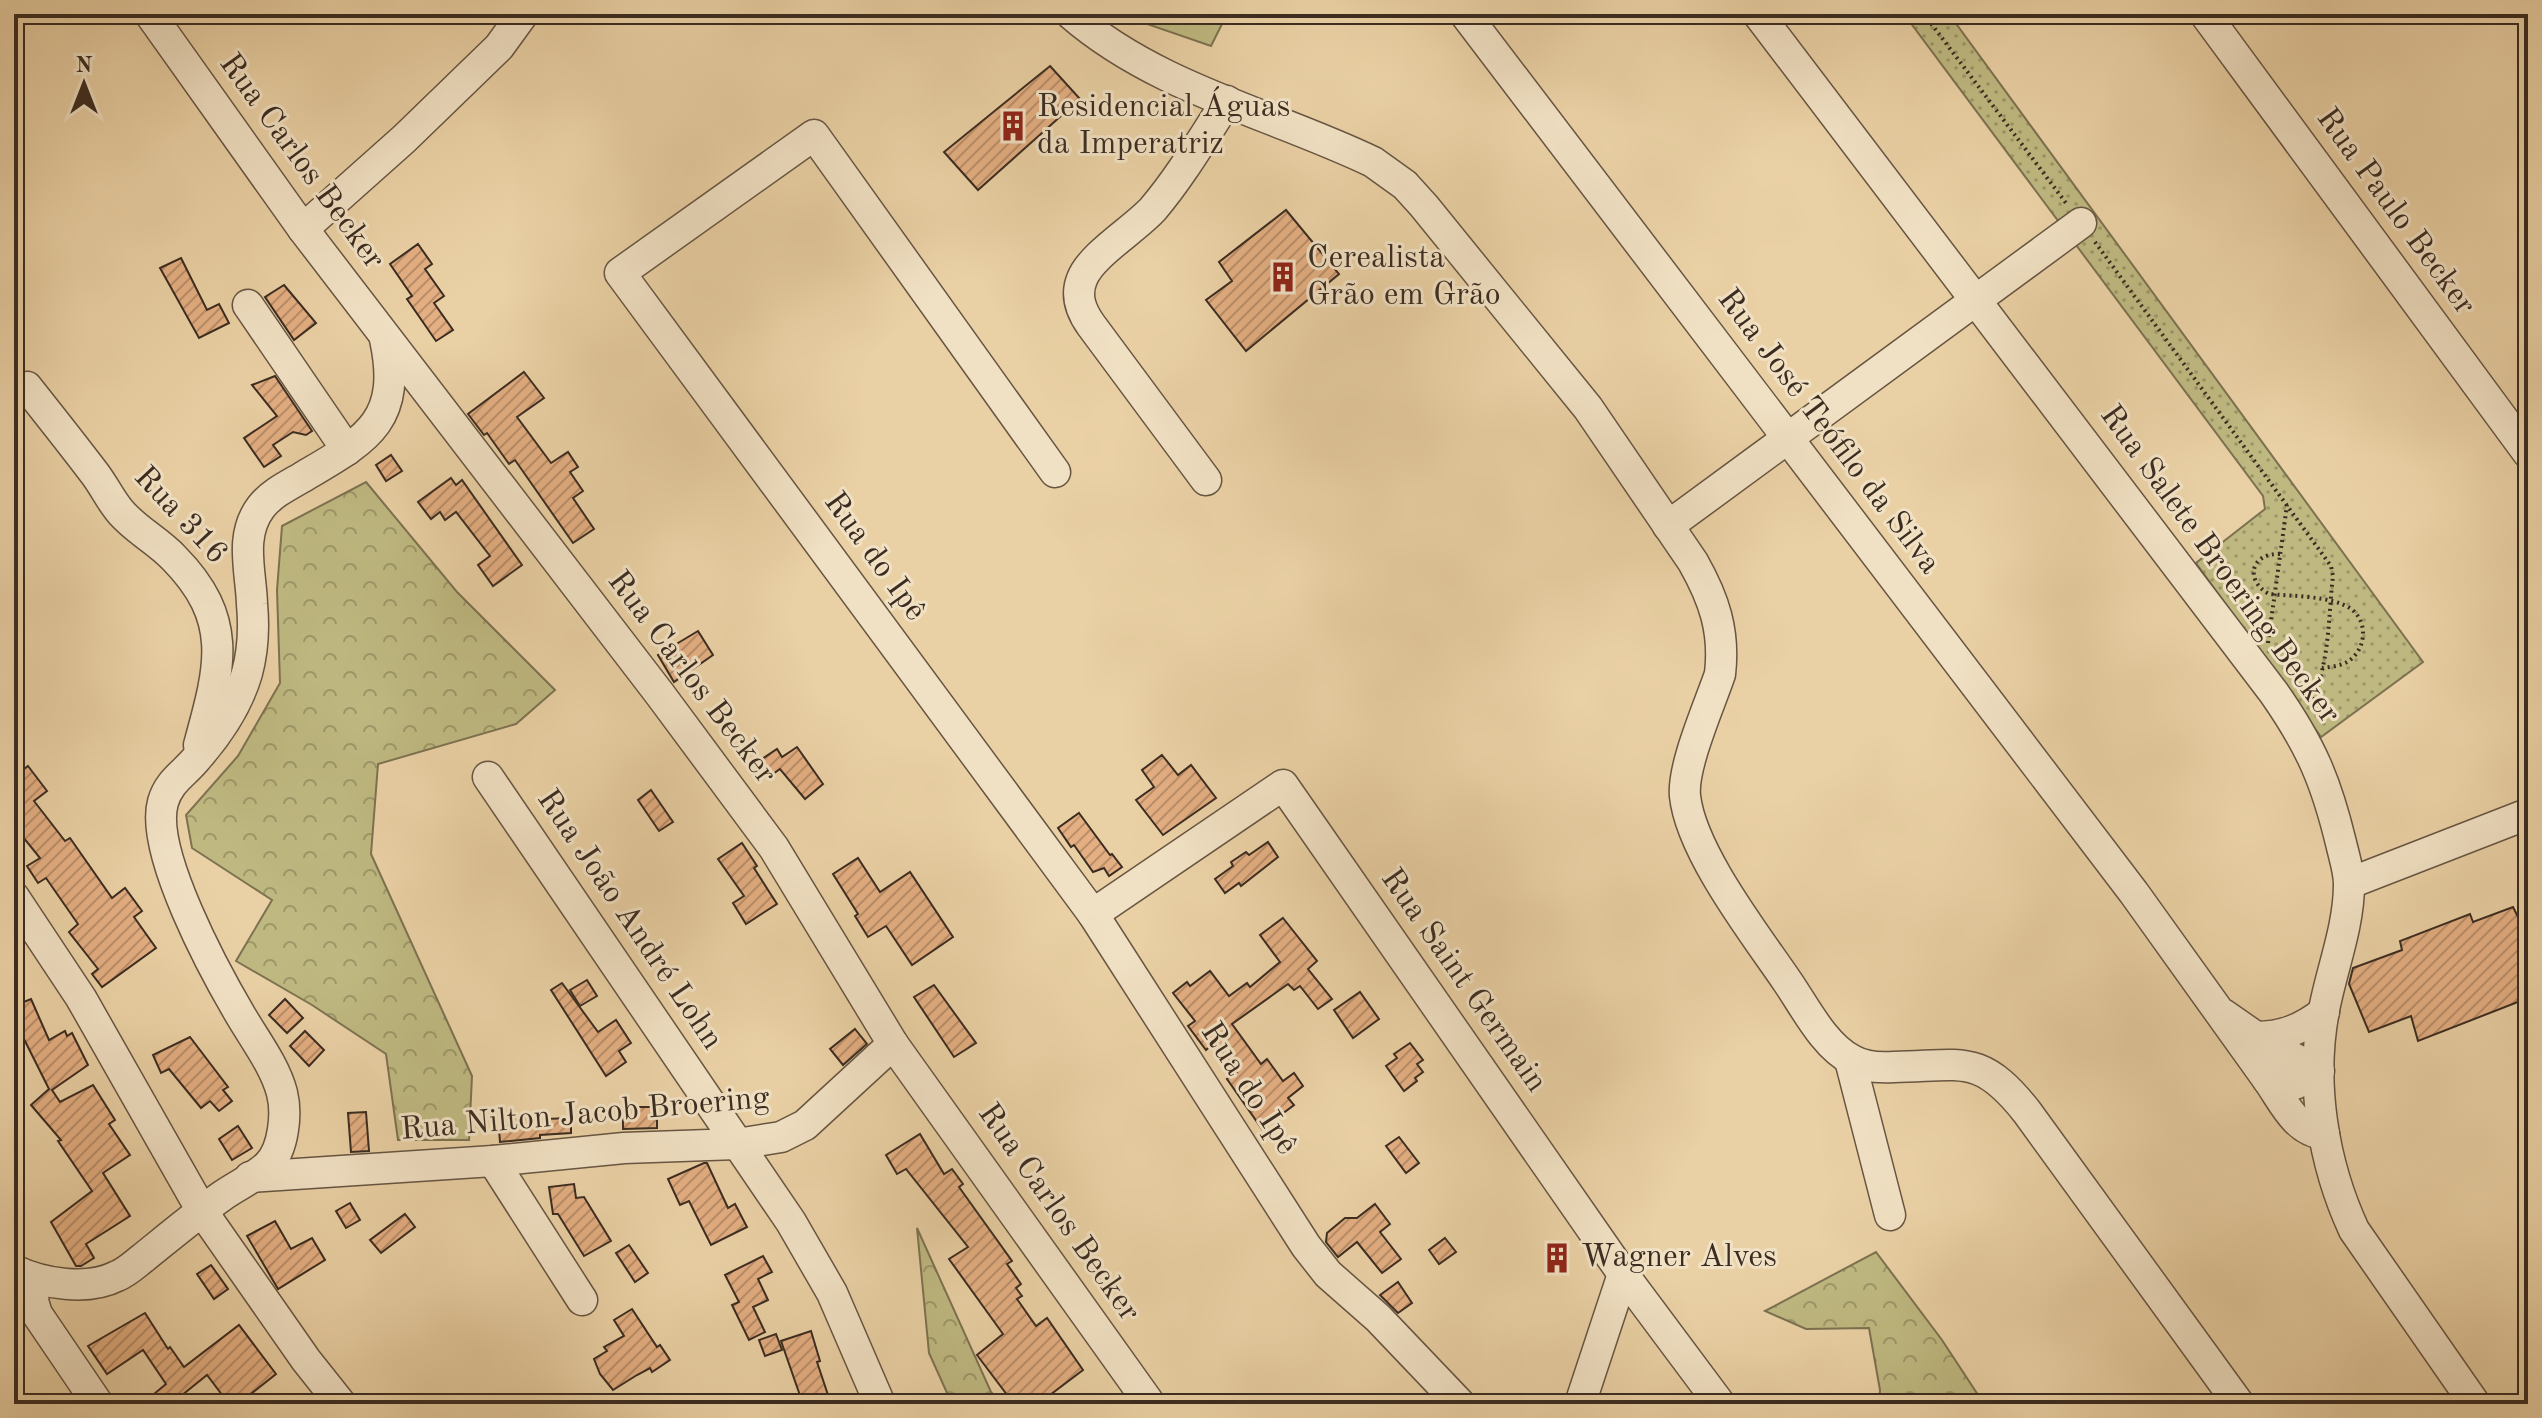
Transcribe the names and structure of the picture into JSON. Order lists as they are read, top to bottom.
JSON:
{
  "streets": {
    "street": [
      "Rua Carlos Becker",
      "Rua Paulo Becker",
      "Rua José Teófilo da Silva",
      "Rua 316",
      "Rua do Ipê",
      "Rua Salete Broering Becker",
      "Rua João André Lohn",
      "Rua Saint Germain",
      "Rua Nilton Jacob Broering"
    ]
  },
  "crossings": [
    ["Rua Carlos Becker", "Rua Nilton Jacob Broering"],
    ["Rua José Teófilo da Silva", "Rua Salete Broering Becker"],
    ["Rua do Ipê", "Rua Saint Germain"],
    ["Rua João André Lohn", "Rua Nilton Jacob Broering"]
  ],
  "places": {
    "building": ["Residencial Águas da Imperatriz", "Cerealista Grão em Grão", "Wagner Alves"]
  },
  "north": "top"
}
